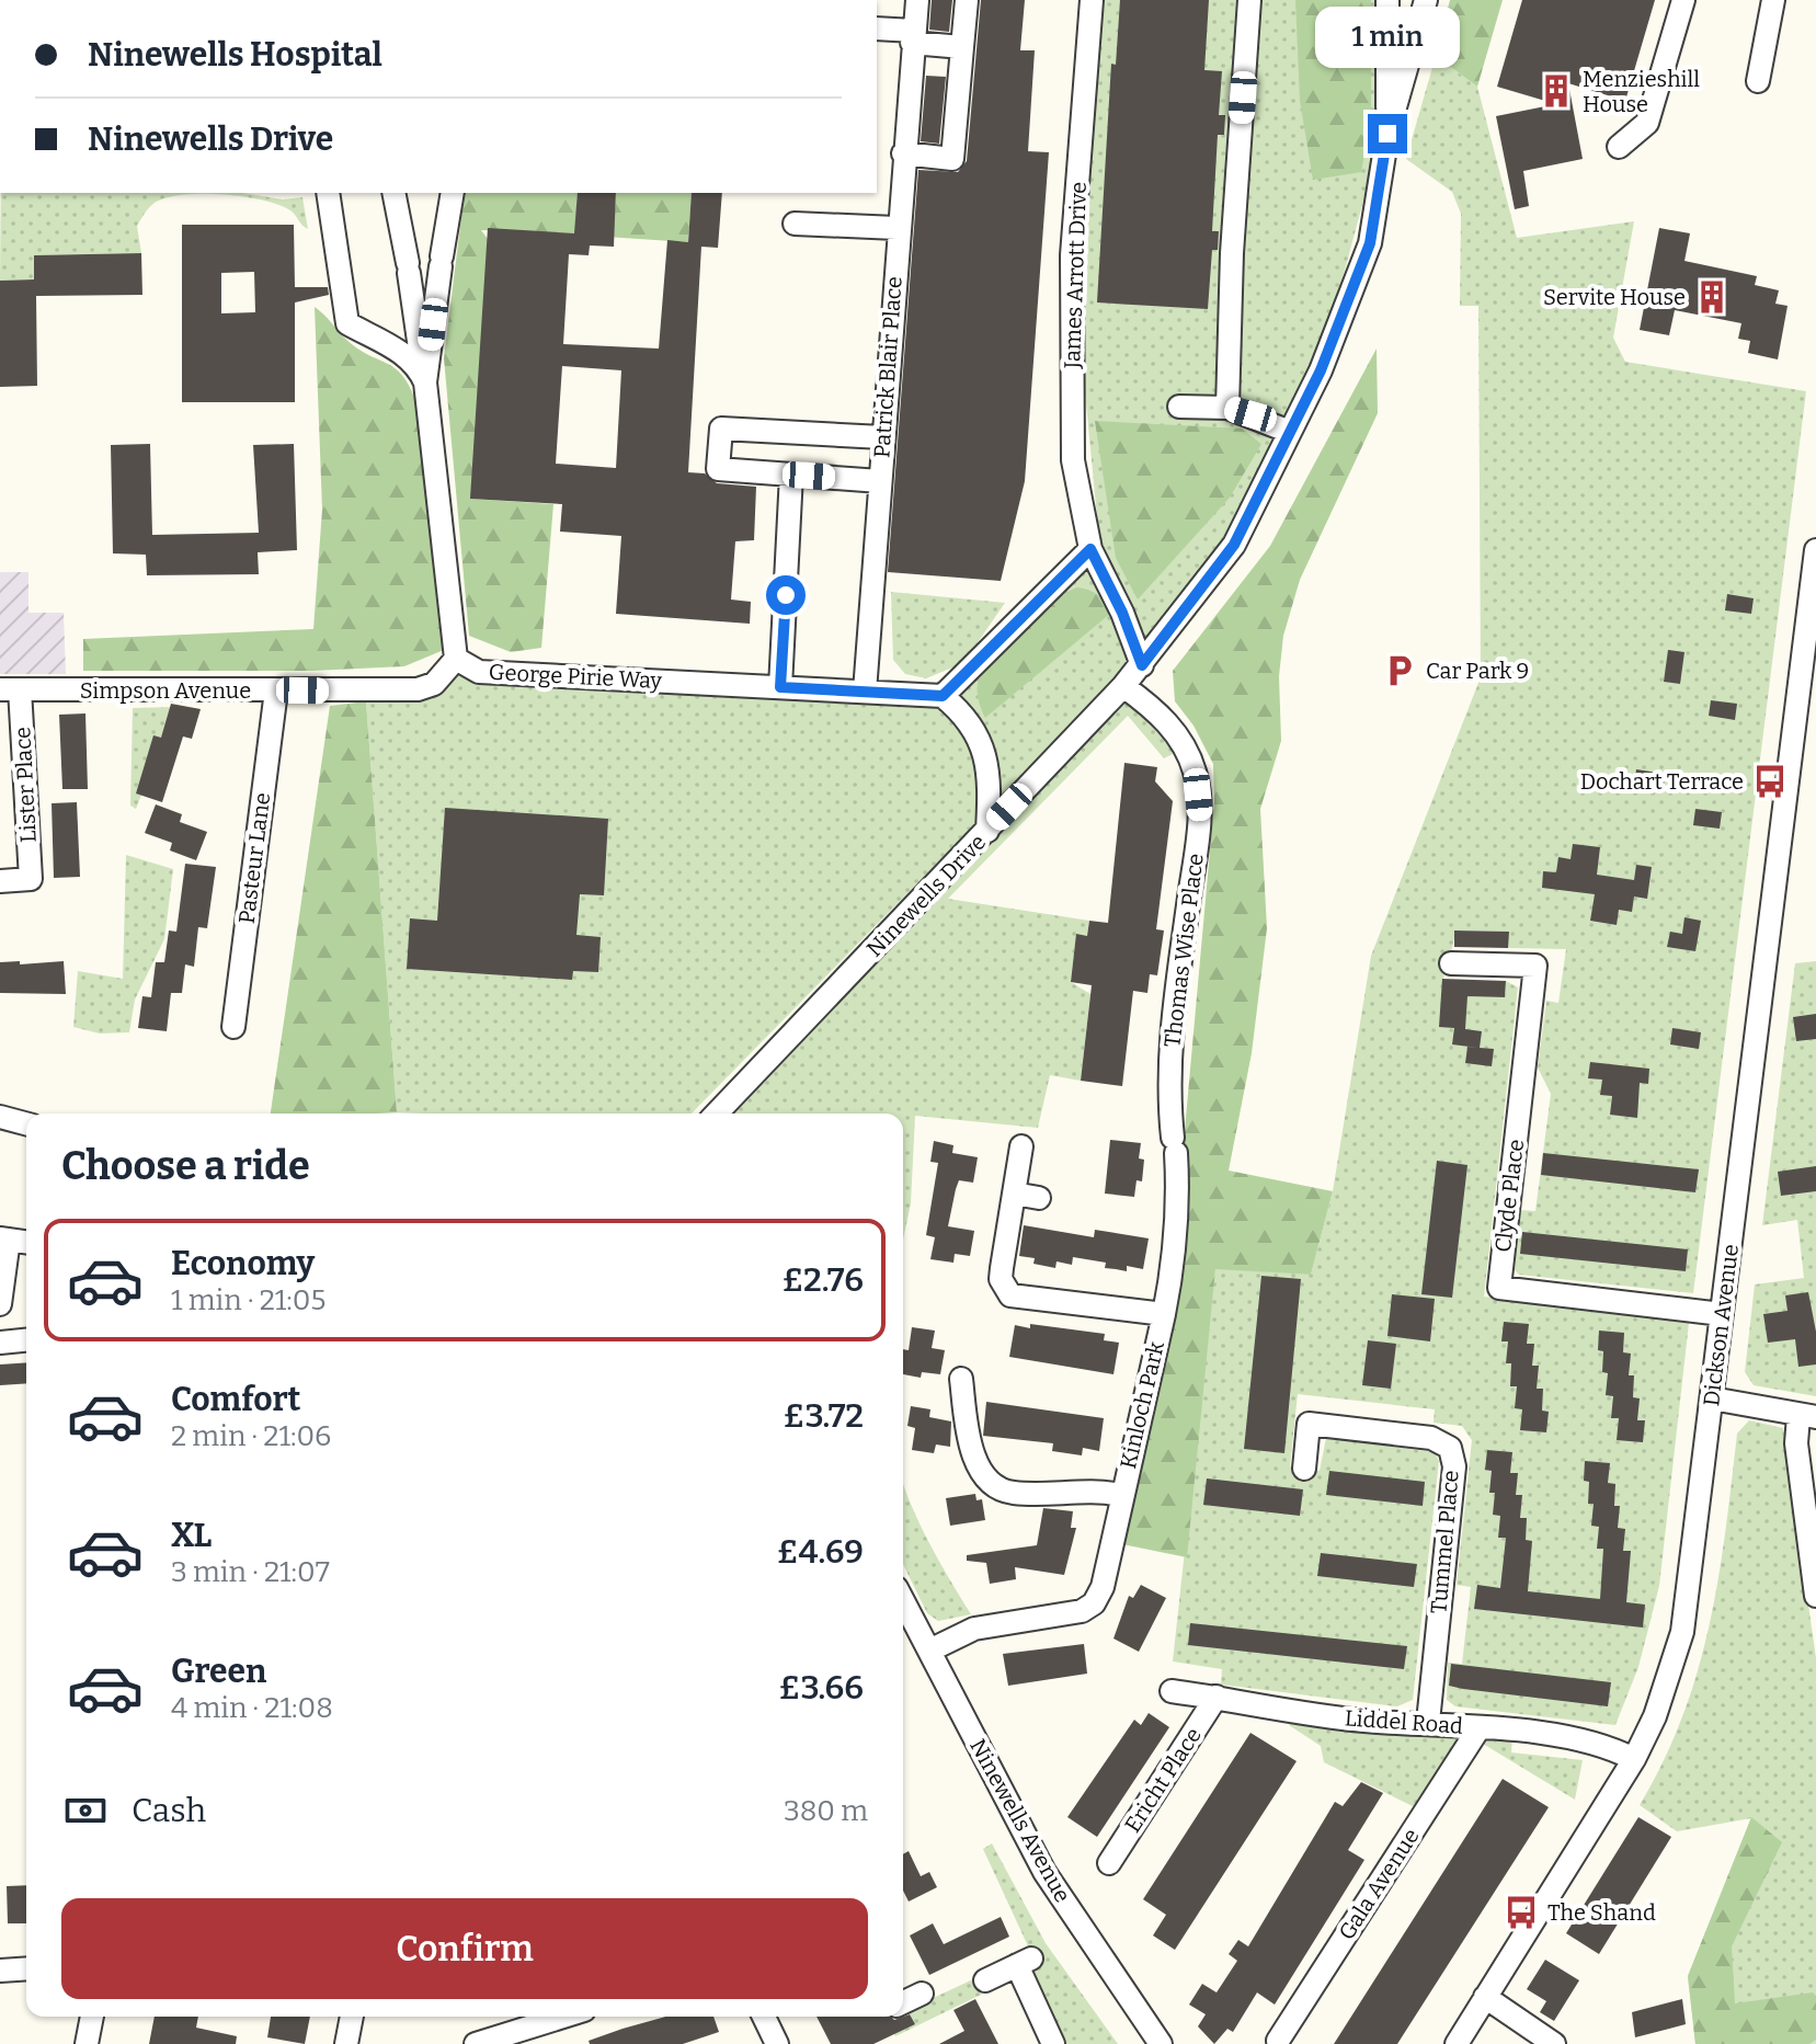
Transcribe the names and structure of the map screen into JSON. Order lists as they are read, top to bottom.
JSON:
{
  "streets": {
    "street": [
      "James Arrott Drive",
      "Patrick Blair Place",
      "George Pirie Way",
      "Simpson Avenue",
      "Lister Place",
      "Pasteur Lane",
      "Ninewells Drive",
      "Thomas Wise Place",
      "Clyde Place",
      "Dickson Avenue",
      "Kinloch Park",
      "Tummel Place",
      "Liddel Road",
      "Ericht Place",
      "Ninewells Avenue",
      "Gala Avenue"
    ]
  },
  "crossings": [
    ["James Arrott Drive", "Ninewells Drive"],
    ["Patrick Blair Place", "George Pirie Way"],
    ["George Pirie Way", "Simpson Avenue"],
    ["Simpson Avenue", "Lister Place"],
    ["Simpson Avenue", "Pasteur Lane"],
    ["Ninewells Drive", "Thomas Wise Place"],
    ["Thomas Wise Place", "Kinloch Park"],
    ["Clyde Place", "Dickson Avenue"],
    ["Dickson Avenue", "Liddel Road"],
    ["Kinloch Park", "Ninewells Avenue"],
    ["Tummel Place", "Liddel Road"],
    ["Liddel Road", "Ericht Place"],
    ["Liddel Road", "Gala Avenue"]
  ],
  "places": {
    "building": ["Menzieshill House", "Servite House"],
    "parking": ["Car Park 9"],
    "bus stop": ["Dochart Terrace", "The Shand"]
  },
  "page": {
    "banner": ["Ninewells Hospital", "Ninewells Drive"],
    "bubble": "1 min",
    "heading": "Choose a ride",
    "list": [
      {
        "name": "Economy",
        "note": "1 min · 21:05",
        "value": "£2.76"
      },
      {
        "name": "Comfort",
        "note": "2 min · 21:06",
        "value": "£3.72"
      },
      {
        "name": "XL",
        "note": "3 min · 21:07",
        "value": "£4.69"
      },
      {
        "name": "Green",
        "note": "4 min · 21:08",
        "value": "£3.66"
      }
    ],
    "pay": ["Cash", "380 m"],
    "buttons": "Confirm"
  }
}
